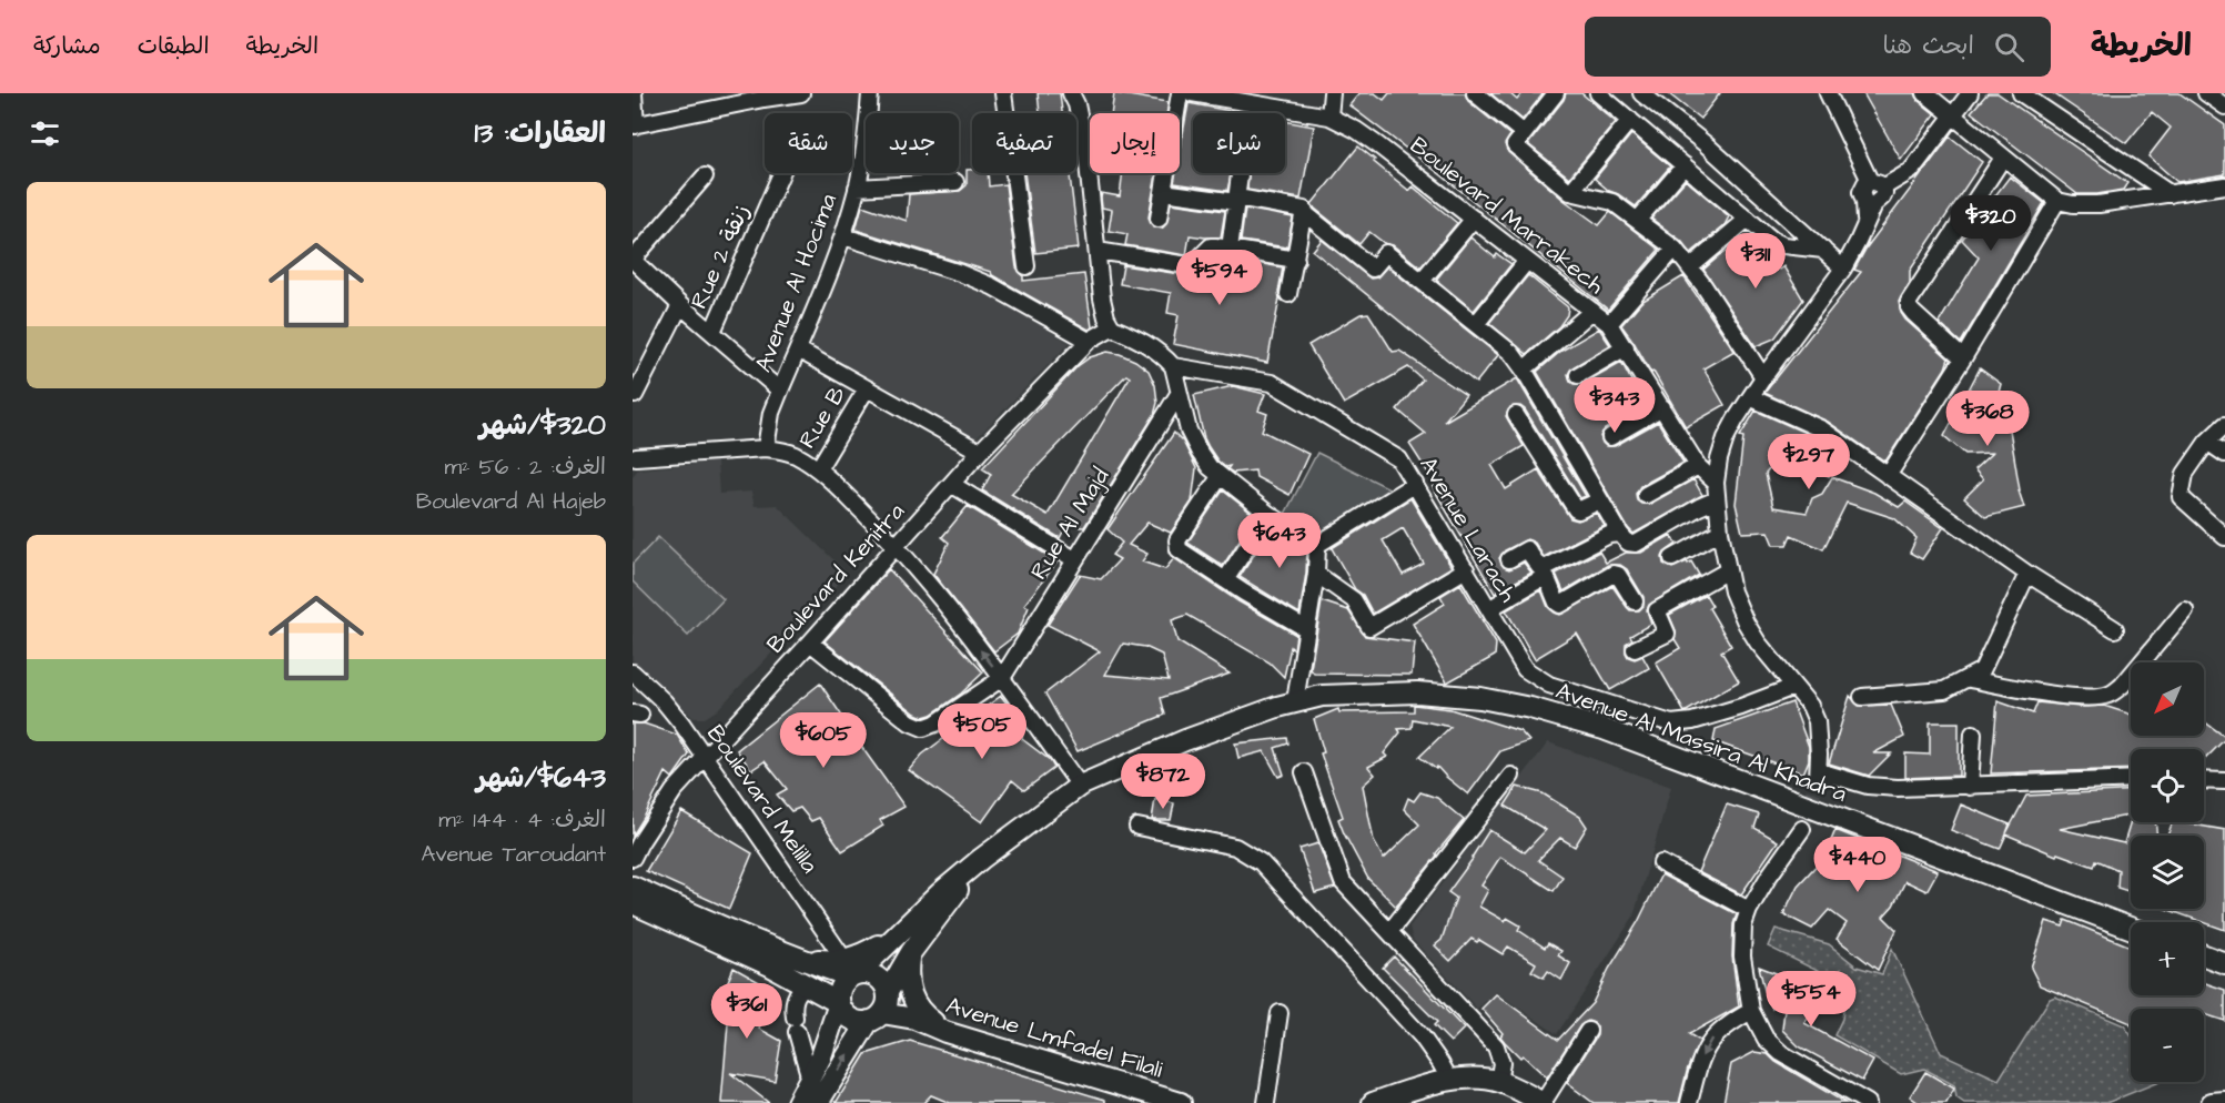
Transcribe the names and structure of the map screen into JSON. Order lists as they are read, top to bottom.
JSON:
{
  "streets": {
    "main road": ["Avenue Al Massira Al Khadra", "Avenue Lmfadel Filali"],
    "street": [
      "Boulevard Marrakech",
      "Rue 2 زنقة",
      "Avenue Al Hocima",
      "Rue B",
      "Rue Al Majd",
      "Avenue Larach",
      "Boulevard Kenitra",
      "Boulevard Melilla"
    ]
  },
  "crossings": [
    ["Boulevard Kenitra", "Boulevard Melilla"],
    ["Avenue Al Massira Al Khadra", "Boulevard Melilla"],
    ["Avenue Al Massira Al Khadra", "Avenue Lmfadel Filali"],
    ["Boulevard Melilla", "Avenue Lmfadel Filali"]
  ],
  "north": "bottom left",
  "page": {
    "header": "الخريطة",
    "search": "ابحث هنا",
    "nav": ["الخريطة", "الطبقات", "مشاركة"],
    "heading": "العقارات: 13",
    "chip": [
      "شراء",
      "إيجار",
      "تصفية",
      "جديد",
      "شقة"
    ],
    "list": [
      {
        "name": "$320/شهر",
        "note": "الغرف: 2 · 56 m² · Boulevard Al Hajeb"
      },
      {
        "name": "$643/شهر",
        "note": "الغرف: 4 · 144 m² · Avenue Taroudant"
      }
    ],
    "price": [
      "$320",
      "$311",
      "$594",
      "$343",
      "$368",
      "$297",
      "$643",
      "$505",
      "$605",
      "$872",
      "$440",
      "$554",
      "$361"
    ],
    "map_buttons": ["+", "−"]
  }
}
